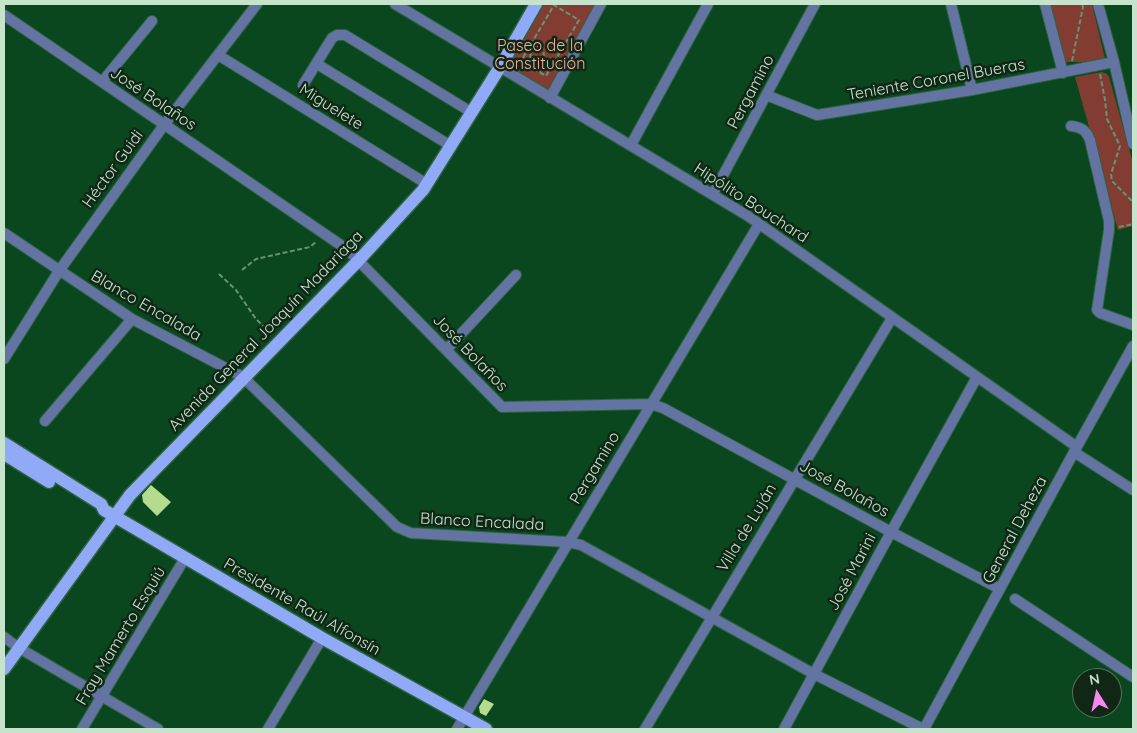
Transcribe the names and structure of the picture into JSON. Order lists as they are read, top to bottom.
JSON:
{
  "streets": {
    "main road": ["Avenida General Joaquín Madariaga", "Presidente Raúl Alfonsín"],
    "street": [
      "Teniente Coronel Bueras",
      "Pergamino",
      "José Bolaños",
      "Miguelete",
      "Héctor Guidi",
      "Hipólito Bouchard",
      "Blanco Encalada",
      "Villa de Luján",
      "General Deheza",
      "José Marini",
      "Fray Mamerto Esquiú"
    ]
  },
  "crossings": [
    ["Teniente Coronel Bueras", "Pergamino"],
    ["Pergamino", "José Bolaños"],
    ["Pergamino", "Hipólito Bouchard"],
    ["Pergamino", "Blanco Encalada"],
    ["Pergamino", "Presidente Raúl Alfonsín"],
    ["José Bolaños", "Héctor Guidi"],
    ["José Bolaños", "Avenida General Joaquín Madariaga"],
    ["José Bolaños", "Villa de Luján"],
    ["José Bolaños", "General Deheza"],
    ["José Bolaños", "José Marini"],
    ["Miguelete", "Héctor Guidi"],
    ["Miguelete", "Avenida General Joaquín Madariaga"],
    ["Héctor Guidi", "Blanco Encalada"],
    ["Hipólito Bouchard", "Avenida General Joaquín Madariaga"],
    ["Hipólito Bouchard", "Villa de Luján"],
    ["Hipólito Bouchard", "General Deheza"],
    ["Hipólito Bouchard", "José Marini"],
    ["Blanco Encalada", "Avenida General Joaquín Madariaga"],
    ["Blanco Encalada", "Villa de Luján"],
    ["Blanco Encalada", "General Deheza"],
    ["Blanco Encalada", "José Marini"],
    ["Avenida General Joaquín Madariaga", "Presidente Raúl Alfonsín"],
    ["Presidente Raúl Alfonsín", "Fray Mamerto Esquiú"]
  ],
  "parks": ["Paseo de la Constitución"],
  "north": "top"
}
